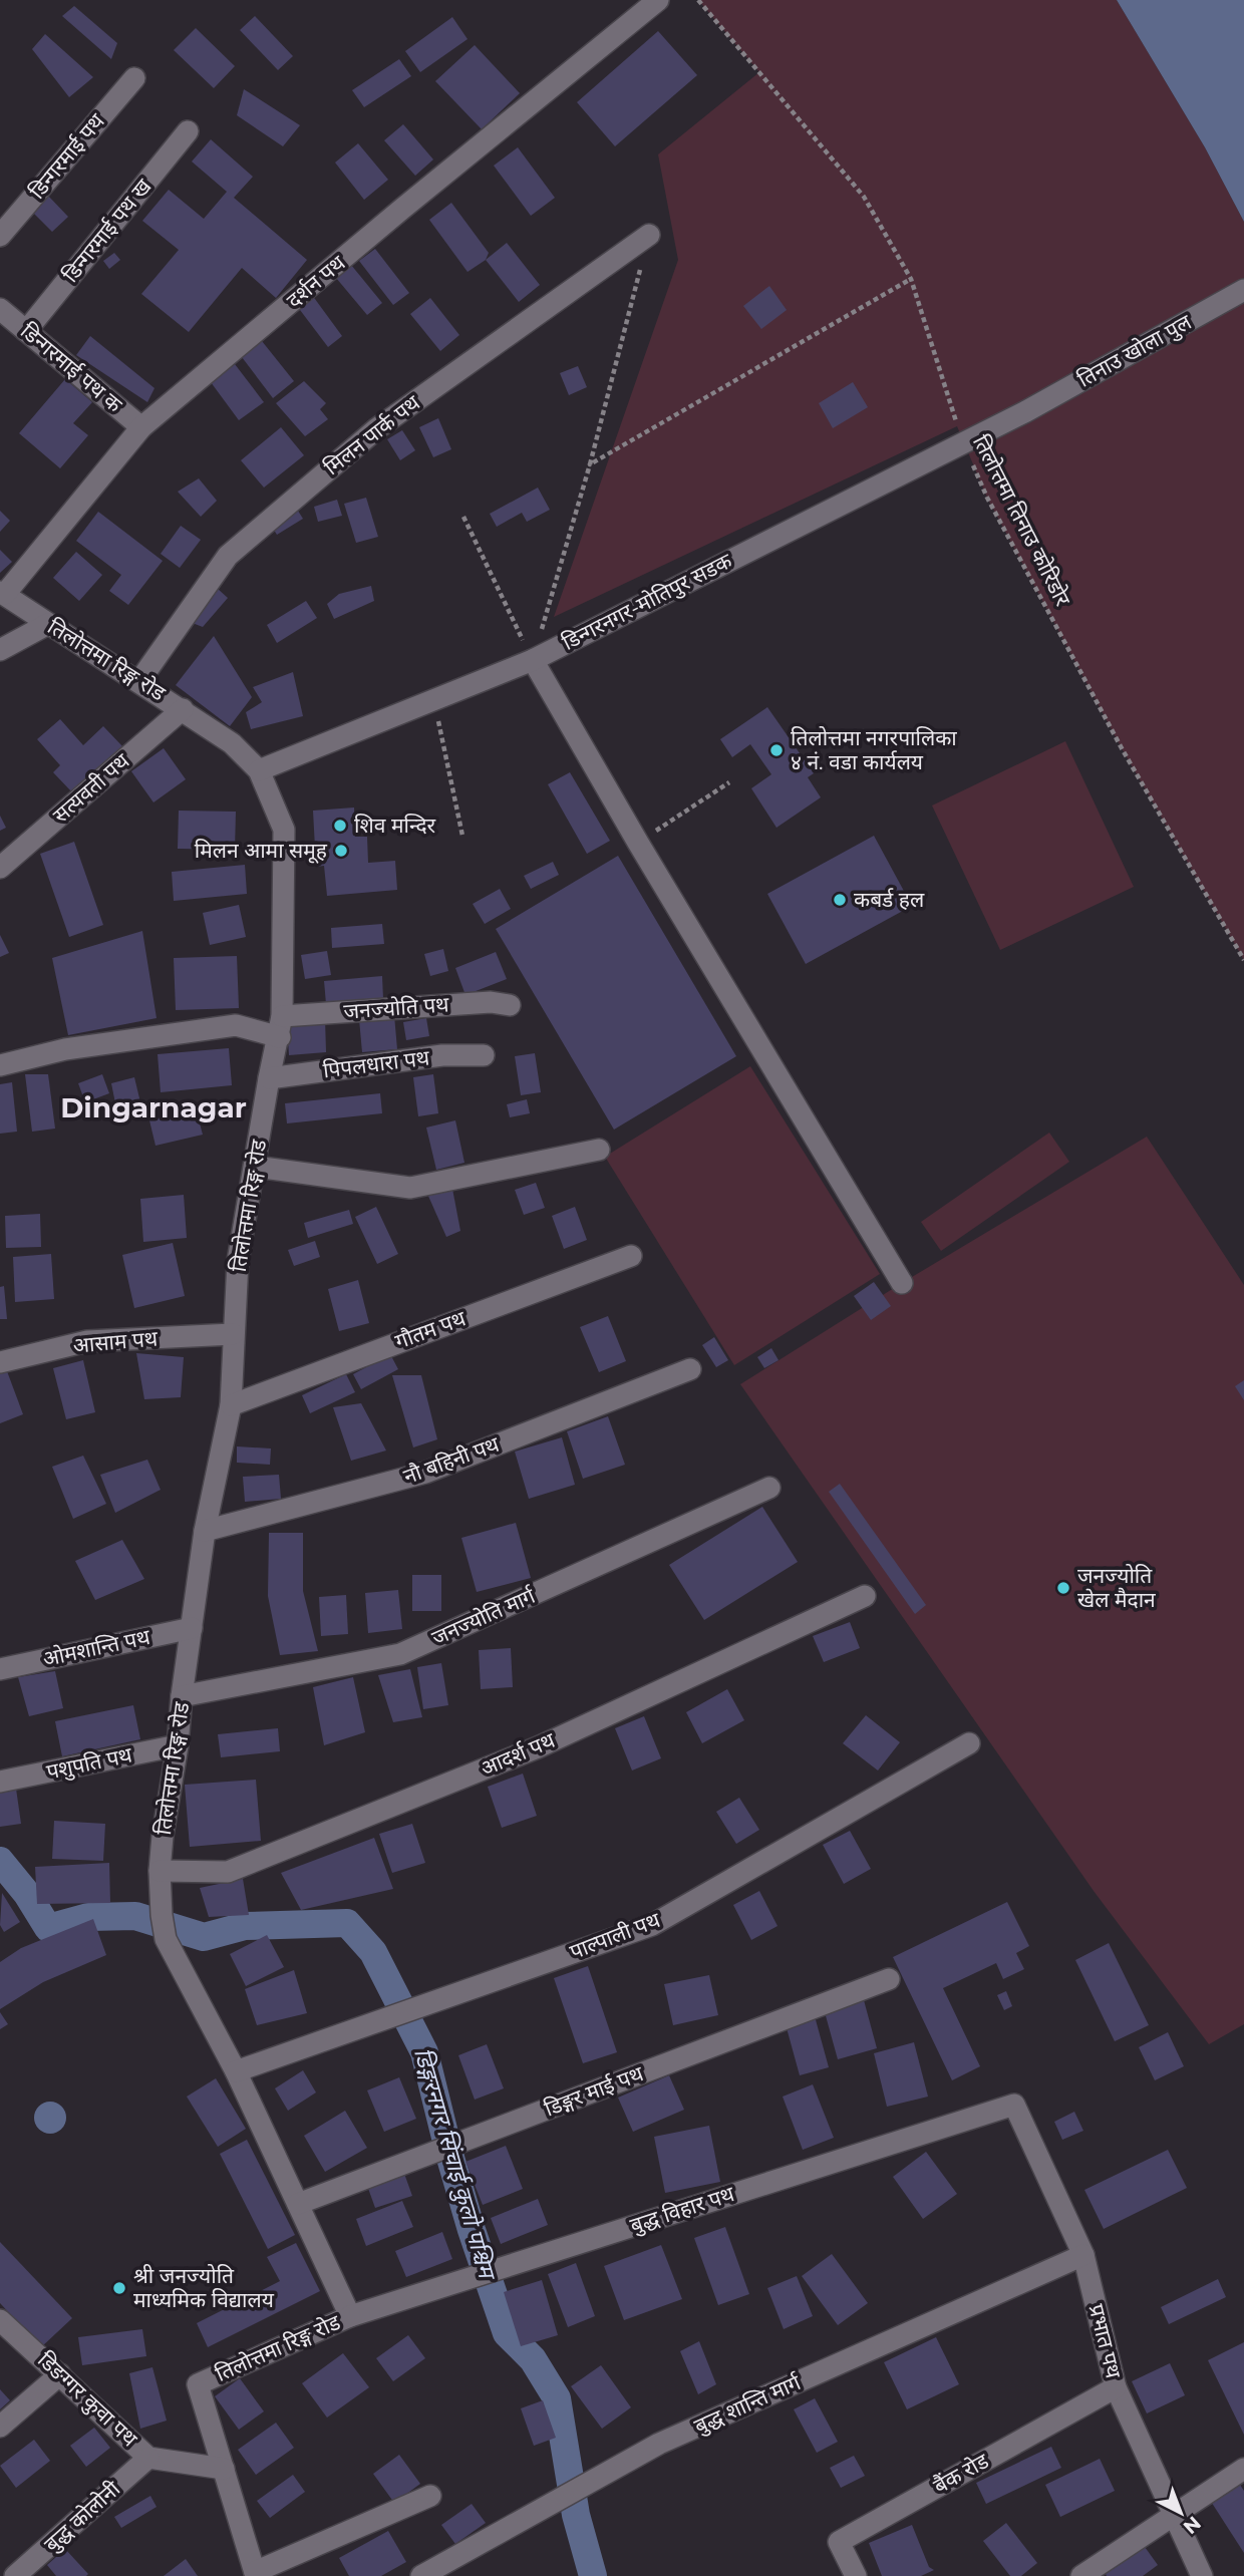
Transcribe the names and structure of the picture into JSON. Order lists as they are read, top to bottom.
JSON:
{
  "streets": {
    "street": [
      "डिन्गरमाई पथ",
      "डिन्गरमाई पथ ख",
      "दर्शन पथ",
      "तिनाउ खोला पुल",
      "डिन्गरमाई पथ क",
      "मिलन पार्क पथ",
      "डिन्गरनगर-मोतिपुर सडक",
      "तिलोत्तमा रिङ्ग रोड",
      "सत्यवती पथ",
      "जनज्योति पथ",
      "पिपलधारा पथ",
      "गौतम पथ",
      "आसाम पथ",
      "नौ बहिनी पथ",
      "जनज्योति मार्ग",
      "ओमशान्ति पथ",
      "आदर्श पथ",
      "पशुपति पथ",
      "पाल्पाली पथ",
      "डिङ्गर माई पथ",
      "बुद्ध विहार पथ",
      "प्रभात पथ",
      "डिङग्गर कुवा पथ",
      "बुद्ध शान्ति मार्ग",
      "बैंक रोड",
      "बुद्ध कोलोनी"
    ],
    "path": ["तिलोत्तमा तिनाउ कोरिडोर"]
  },
  "crossings": [
    ["डिन्गरमाई पथ ख", "डिन्गरमाई पथ क"],
    ["दर्शन पथ", "डिन्गरमाई पथ क"],
    ["दर्शन पथ", "तिलोत्तमा रिङ्ग रोड"],
    ["तिनाउ खोला पुल", "डिन्गरनगर-मोतिपुर सडक"],
    ["मिलन पार्क पथ", "तिलोत्तमा रिङ्ग रोड"],
    ["तिलोत्तमा तिनाउ कोरिडोर", "डिन्गरनगर-मोतिपुर सडक"],
    ["डिन्गरनगर-मोतिपुर सडक", "तिलोत्तमा रिङ्ग रोड"],
    ["तिलोत्तमा रिङ्ग रोड", "सत्यवती पथ"],
    ["तिलोत्तमा रिङ्ग रोड", "जनज्योति पथ"],
    ["तिलोत्तमा रिङ्ग रोड", "पिपलधारा पथ"],
    ["तिलोत्तमा रिङ्ग रोड", "गौतम पथ"],
    ["तिलोत्तमा रिङ्ग रोड", "आसाम पथ"],
    ["तिलोत्तमा रिङ्ग रोड", "नौ बहिनी पथ"],
    ["तिलोत्तमा रिङ्ग रोड", "जनज्योति मार्ग"],
    ["तिलोत्तमा रिङ्ग रोड", "ओमशान्ति पथ"],
    ["तिलोत्तमा रिङ्ग रोड", "आदर्श पथ"],
    ["तिलोत्तमा रिङ्ग रोड", "पशुपति पथ"],
    ["तिलोत्तमा रिङ्ग रोड", "पाल्पाली पथ"],
    ["तिलोत्तमा रिङ्ग रोड", "डिङ्गर माई पथ"],
    ["तिलोत्तमा रिङ्ग रोड", "बुद्ध विहार पथ"],
    ["तिलोत्तमा रिङ्ग रोड", "डिङग्गर कुवा पथ"],
    ["बुद्ध विहार पथ", "प्रभात पथ"],
    ["प्रभात पथ", "बुद्ध शान्ति मार्ग"],
    ["प्रभात पथ", "बैंक रोड"],
    ["डिङग्गर कुवा पथ", "बुद्ध कोलोनी"]
  ],
  "districts": ["Dingarnagar"],
  "water": ["डिङ्गरनगर सिंचाई कुलो पश्चिम"],
  "places": [
    "तिलोत्तमा नगरपालिका ४ नं. वडा कार्यलय",
    "शिव मन्दिर",
    "मिलन आमा समूह",
    "कबर्ड हल",
    "जनज्योति खेल मैदान",
    "श्री जनज्योति माध्यमिक विद्यालय"
  ],
  "north": "bottom right"
}
